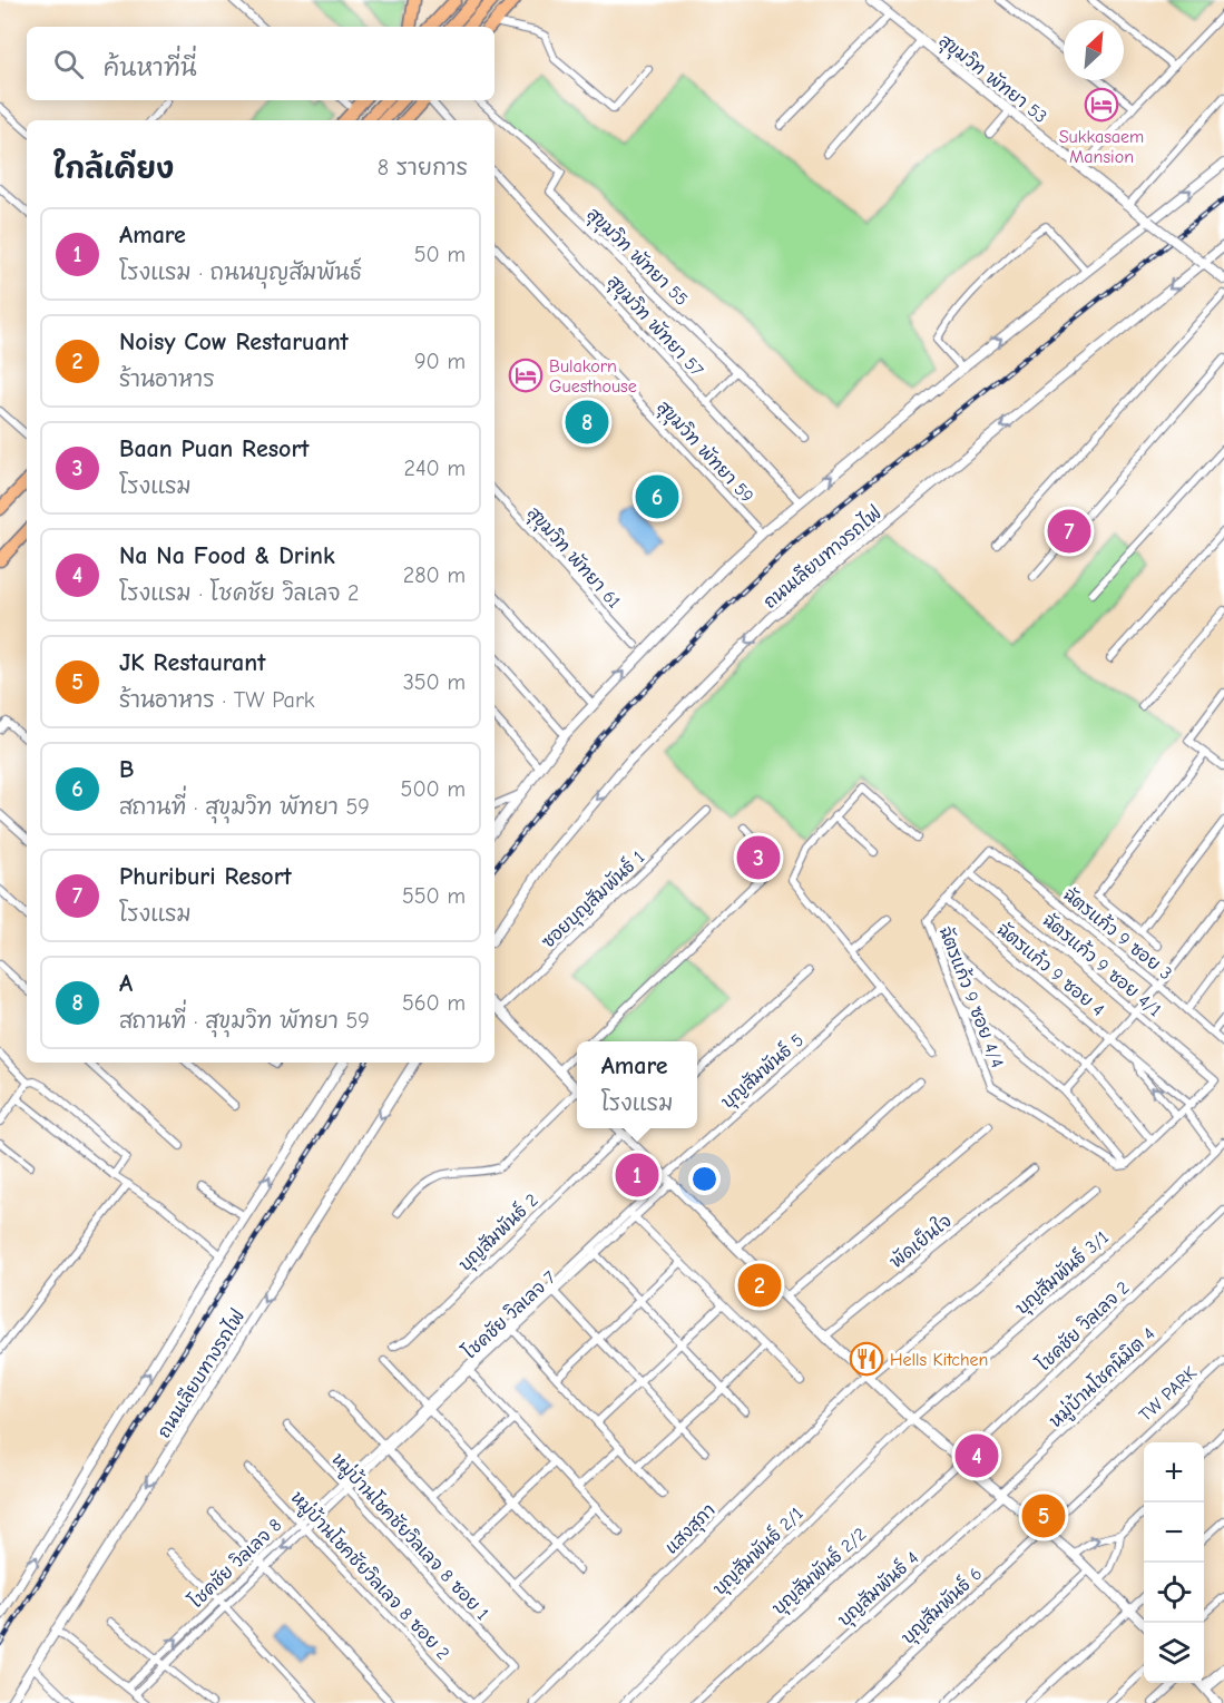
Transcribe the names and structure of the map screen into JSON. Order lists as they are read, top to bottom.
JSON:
{
  "streets": {
    "street": [
      "สุขุมวิท พัทยา 53",
      "สุขุมวิท พัทยา 55",
      "สุขุมวิท พัทยา 57",
      "สุขุมวิท พัทยา 59",
      "สุขุมวิท พัทยา 61",
      "ถนนเลียบทางรถไฟ",
      "ซอยบุญสัมพันธ์ 1",
      "ฉัตรแก้ว 9 ซอย 3",
      "ฉัตรแก้ว 9 ซอย 4/1",
      "ฉัตรแก้ว 9 ซอย 4",
      "ฉัตรแก้ว 9 ซอย 4/4",
      "บุญสัมพันธ์ 5",
      "บุญสัมพันธ์ 2",
      "พัดเย็นใจ",
      "บุญสัมพันธ์ 3/1",
      "โชคชัย วิลเลจ 7",
      "โชคชัย วิลเลจ 2",
      "หมู่บ้านโชคนิมิต 4",
      "TW PARK",
      "แสงสุภา",
      "หมู่บ้านโชคชัยวิลเลจ 8 ซอย 1",
      "บุญสัมพันธ์ 2/1",
      "โชคชัย วิลเลจ 8",
      "บุญสัมพันธ์ 2/2",
      "หมู่บ้านโชคชัยวิลเลจ 8 ซอย 2",
      "บุญสัมพันธ์ 4",
      "บุญสัมพันธ์ 6"
    ]
  },
  "crossings": [
    ["สุขุมวิท พัทยา 53", "ถนนเลียบทางรถไฟ"],
    ["ฉัตรแก้ว 9 ซอย 3", "ฉัตรแก้ว 9 ซอย 4/1"],
    ["ฉัตรแก้ว 9 ซอย 4/1", "ฉัตรแก้ว 9 ซอย 4"],
    ["ฉัตรแก้ว 9 ซอย 4", "ฉัตรแก้ว 9 ซอย 4/4"],
    ["ฉัตรแก้ว 9 ซอย 4", "บุญสัมพันธ์ 3/1"],
    ["บุญสัมพันธ์ 5", "โชคชัย วิลเลจ 7"],
    ["บุญสัมพันธ์ 3/1", "บุญสัมพันธ์ 2/1"],
    ["โชคชัย วิลเลจ 7", "โชคชัย วิลเลจ 8"],
    ["โชคชัย วิลเลจ 2", "บุญสัมพันธ์ 2/2"],
    ["หมู่บ้านโชคนิมิต 4", "บุญสัมพันธ์ 4"],
    ["TW PARK", "บุญสัมพันธ์ 6"],
    ["หมู่บ้านโชคชัยวิลเลจ 8 ซอย 1", "โชคชัย วิลเลจ 8"],
    ["หมู่บ้านโชคชัยวิลเลจ 8 ซอย 1", "หมู่บ้านโชคชัยวิลเลจ 8 ซอย 2"],
    ["โชคชัย วิลเลจ 8", "หมู่บ้านโชคชัยวิลเลจ 8 ซอย 2"]
  ],
  "places": {
    "hotel": ["Sukkasaem Mansion", "Bulakorn Guesthouse"],
    "restaurant": ["Hells Kitchen"]
  },
  "north": "top right",
  "page": {
    "search": "ค้นหาที่นี่",
    "heading": ["ใกล้เคียง", "8 รายการ"],
    "list": [
      {
        "mark": "1",
        "name": "Amare",
        "note": "โรงแรม · ถนนบุญสัมพันธ์",
        "value": "50 m"
      },
      {
        "mark": "2",
        "name": "Noisy Cow Restaruant",
        "note": "ร้านอาหาร",
        "value": "90 m"
      },
      {
        "mark": "3",
        "name": "Baan Puan Resort",
        "note": "โรงแรม",
        "value": "240 m"
      },
      {
        "mark": "4",
        "name": "Na Na Food & Drink",
        "note": "โรงแรม · โชคชัย วิลเลจ 2",
        "value": "280 m"
      },
      {
        "mark": "5",
        "name": "JK Restaurant",
        "note": "ร้านอาหาร · TW Park",
        "value": "350 m"
      },
      {
        "mark": "6",
        "name": "B",
        "note": "สถานที่ · สุขุมวิท พัทยา 59",
        "value": "500 m"
      },
      {
        "mark": "7",
        "name": "Phuriburi Resort",
        "note": "โรงแรม",
        "value": "550 m"
      },
      {
        "mark": "8",
        "name": "A",
        "note": "สถานที่ · สุขุมวิท พัทยา 59",
        "value": "560 m"
      }
    ],
    "pins": [
      "8",
      "6",
      "7",
      "3",
      "1",
      "2",
      "4",
      "5"
    ],
    "popup": ["Amare", "โรงแรม"],
    "map_buttons": ["+", "−"]
  }
}
